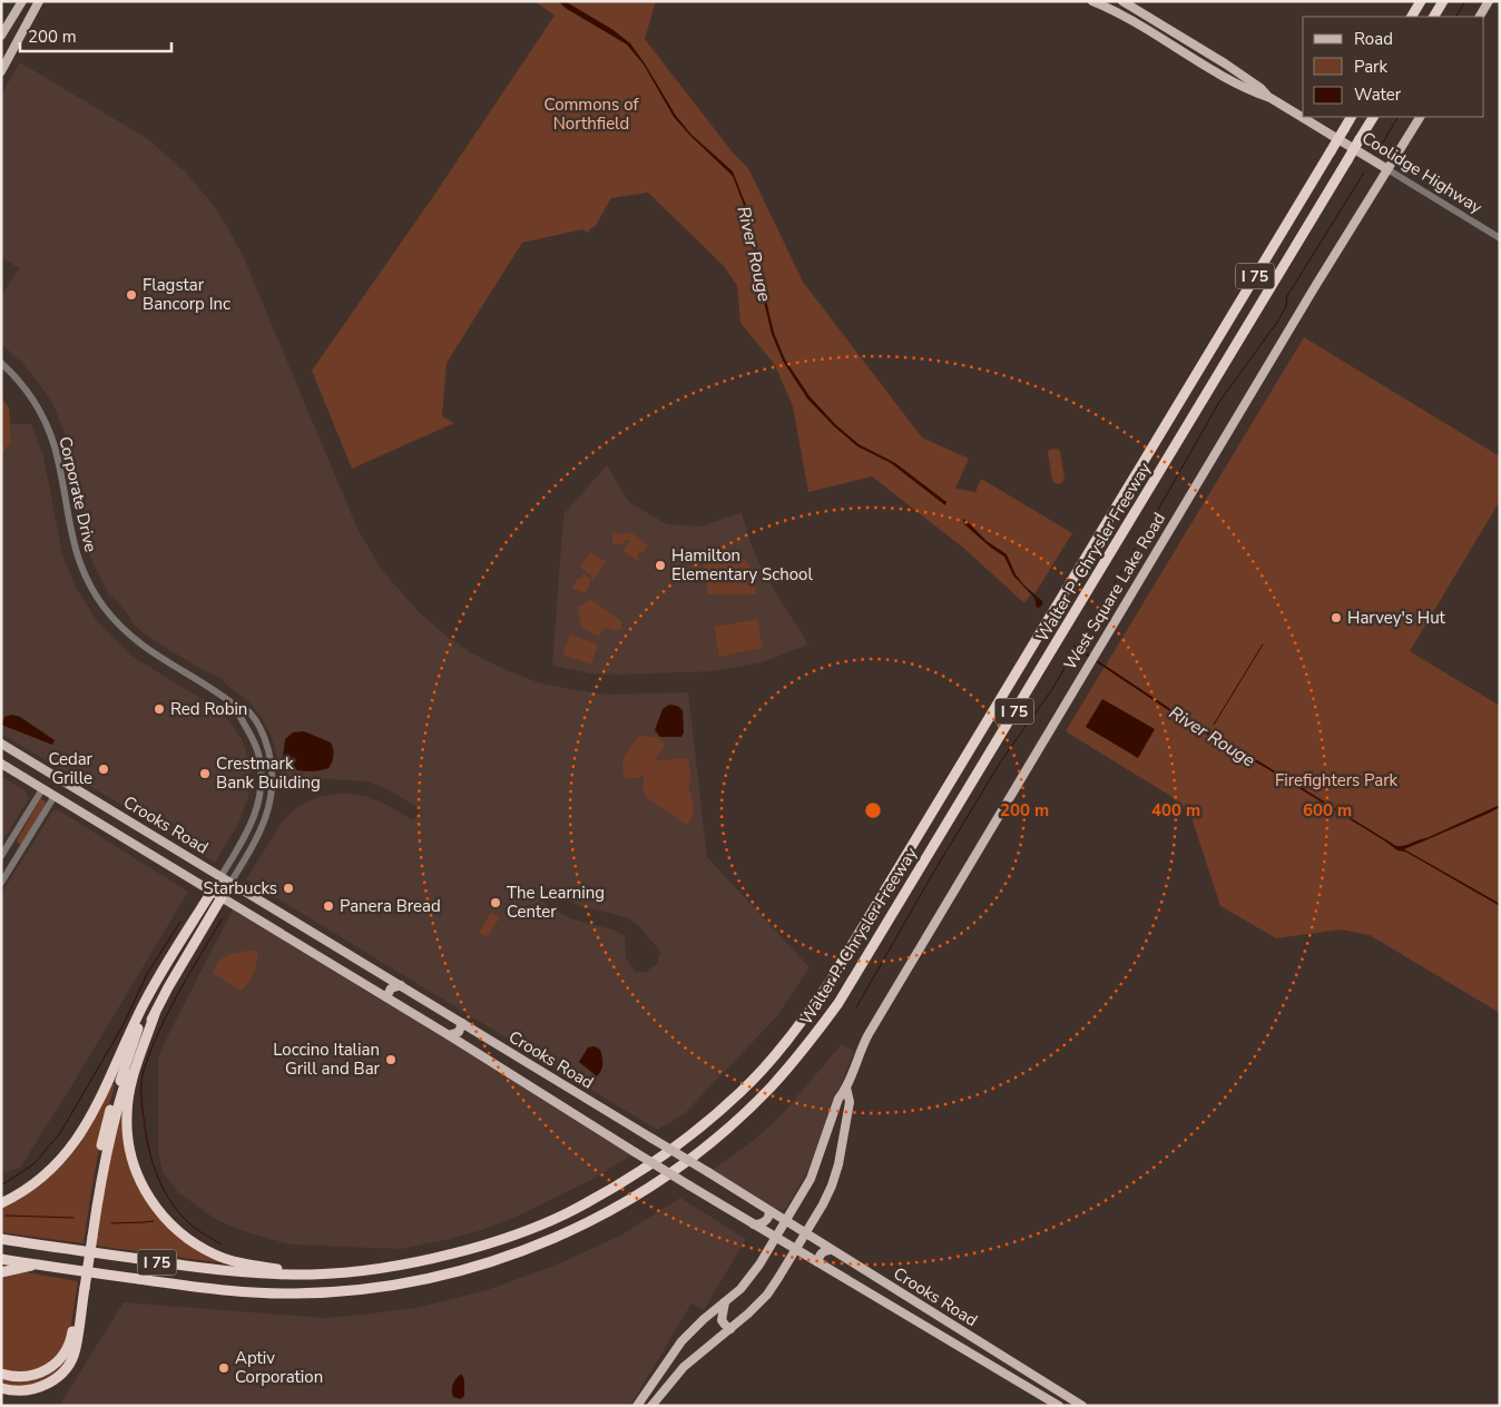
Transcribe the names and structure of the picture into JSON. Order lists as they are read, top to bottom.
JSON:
{
  "streets": {
    "highway": ["I 75", "Walter P. Chrysler Freeway"],
    "main road": ["Coolidge Highway", "West Square Lake Road", "Crooks Road"],
    "street": ["Corporate Drive"]
  },
  "crossings": [
    ["Coolidge Highway", "West Square Lake Road"],
    ["Corporate Drive", "Crooks Road"],
    ["West Square Lake Road", "Crooks Road"]
  ],
  "water": ["River Rouge"],
  "parks": ["Commons of Northfield", "Firefighters Park"],
  "places": [
    "Flagstar Bancorp Inc",
    "Hamilton Elementary School",
    "Harvey's Hut",
    "Red Robin",
    "Cedar Grille",
    "Crestmark Bank Building",
    "Starbucks",
    "The Learning Center",
    "Panera Bread",
    "Loccino Italian Grill and Bar",
    "Aptiv Corporation"
  ],
  "legend": ["Road", "Park", "Water"],
  "scale_bar": "200 m",
  "rings": ["200 m", "400 m", "600 m"]
}
